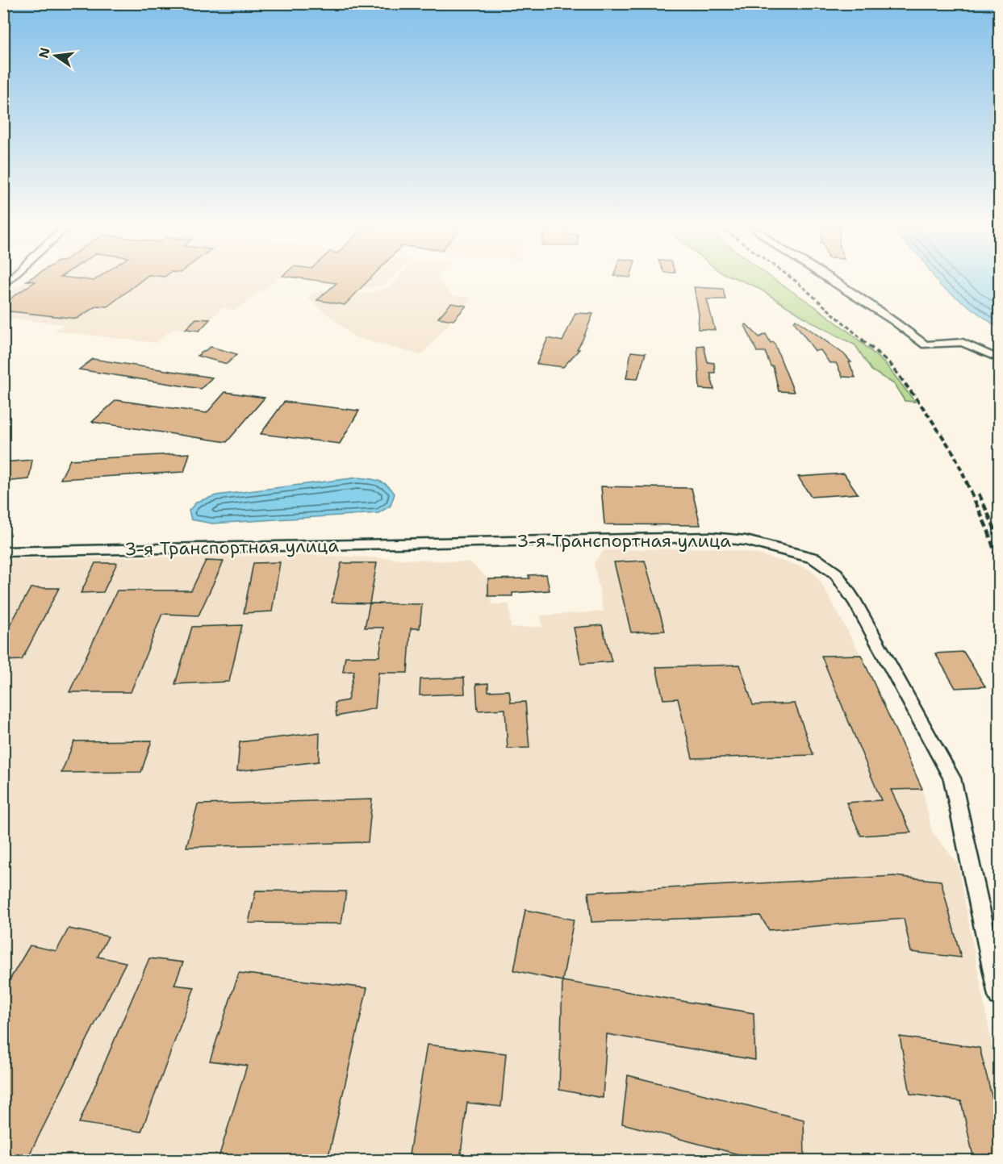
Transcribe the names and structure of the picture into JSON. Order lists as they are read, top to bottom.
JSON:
{
  "streets": {
    "street": ["3-я Транспортная улица"]
  },
  "north": "left"
}
